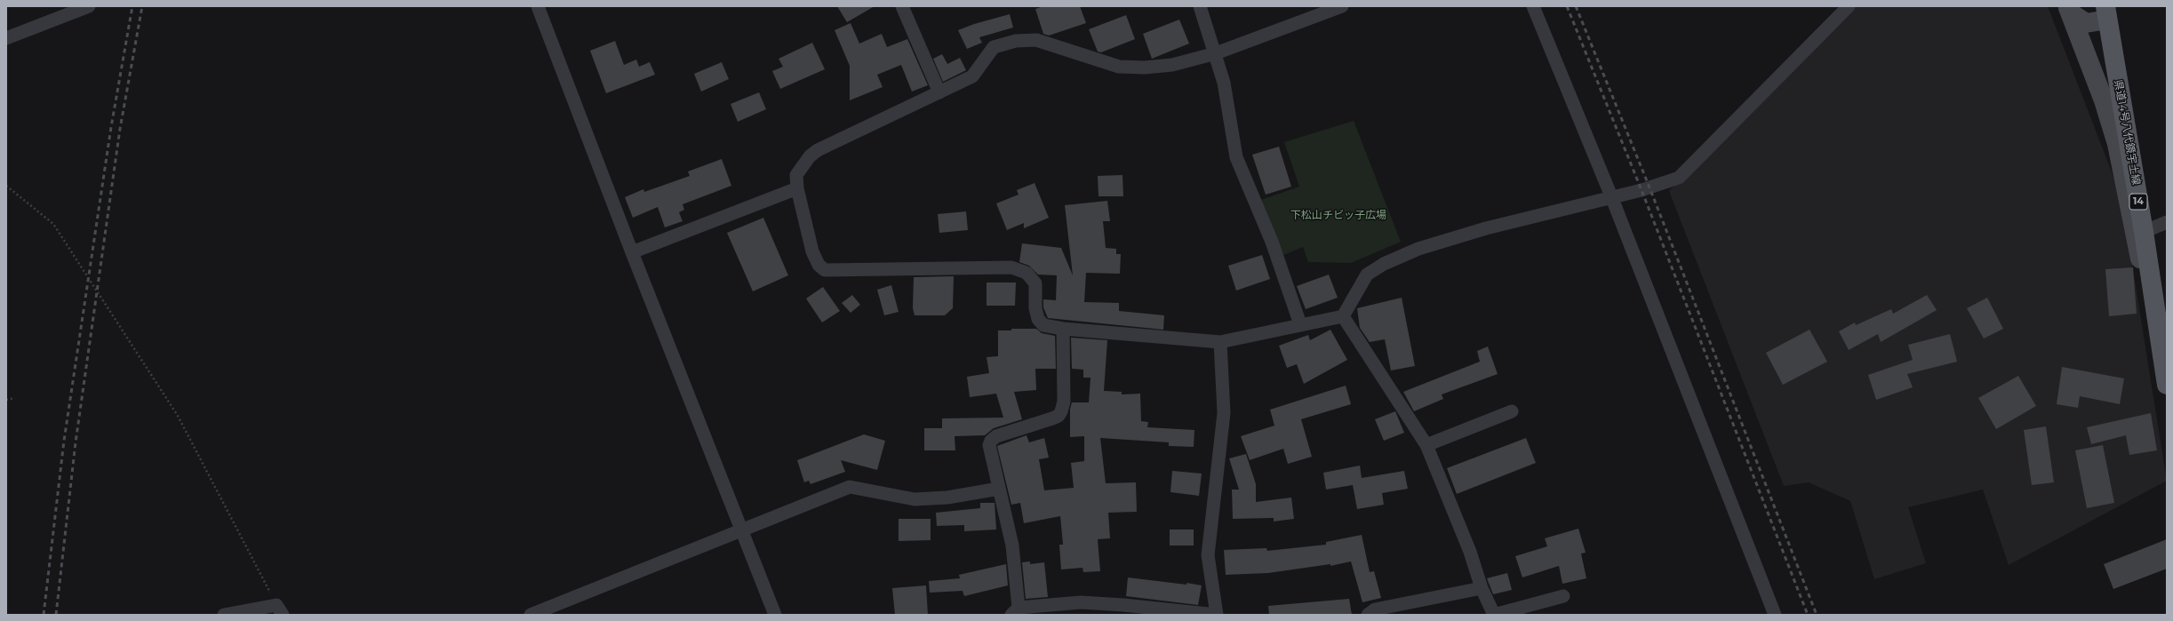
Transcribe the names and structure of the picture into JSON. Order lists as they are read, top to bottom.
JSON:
{
  "streets": {
    "main road": ["県道14号八代鏡宇土線", "14"]
  },
  "parks": ["下松山チビッ子広場"]
}
